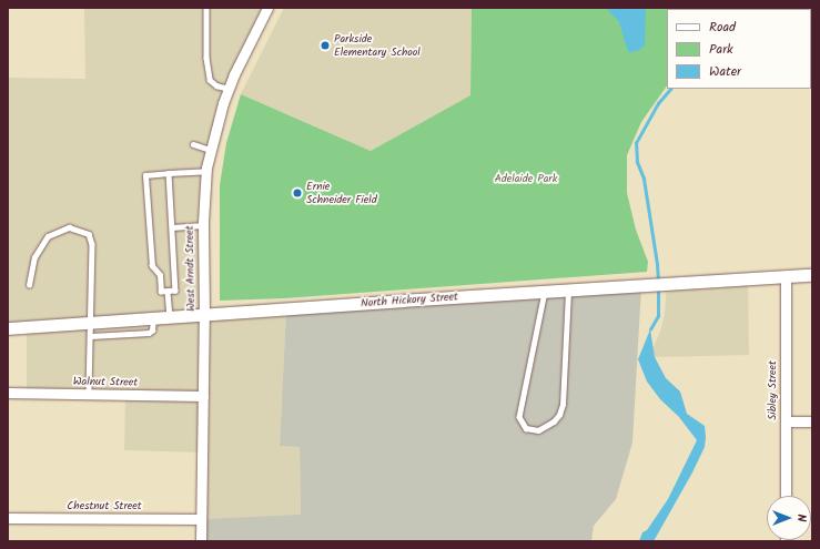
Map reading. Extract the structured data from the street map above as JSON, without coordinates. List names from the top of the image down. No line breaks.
{"streets":{"street":["West Arndt Street","North Hickory Street","Walnut Street","Sibley Street","Chestnut Street"]},"crossings":[["West Arndt Street","North Hickory Street"],["West Arndt Street","Walnut Street"],["West Arndt Street","Chestnut Street"],["North Hickory Street","Sibley Street"]],"parks":["Adelaide Park"],"places":["Parkside Elementary School","Ernie Schneider Field"],"legend":["Road","Park","Water"],"north":"right"}
